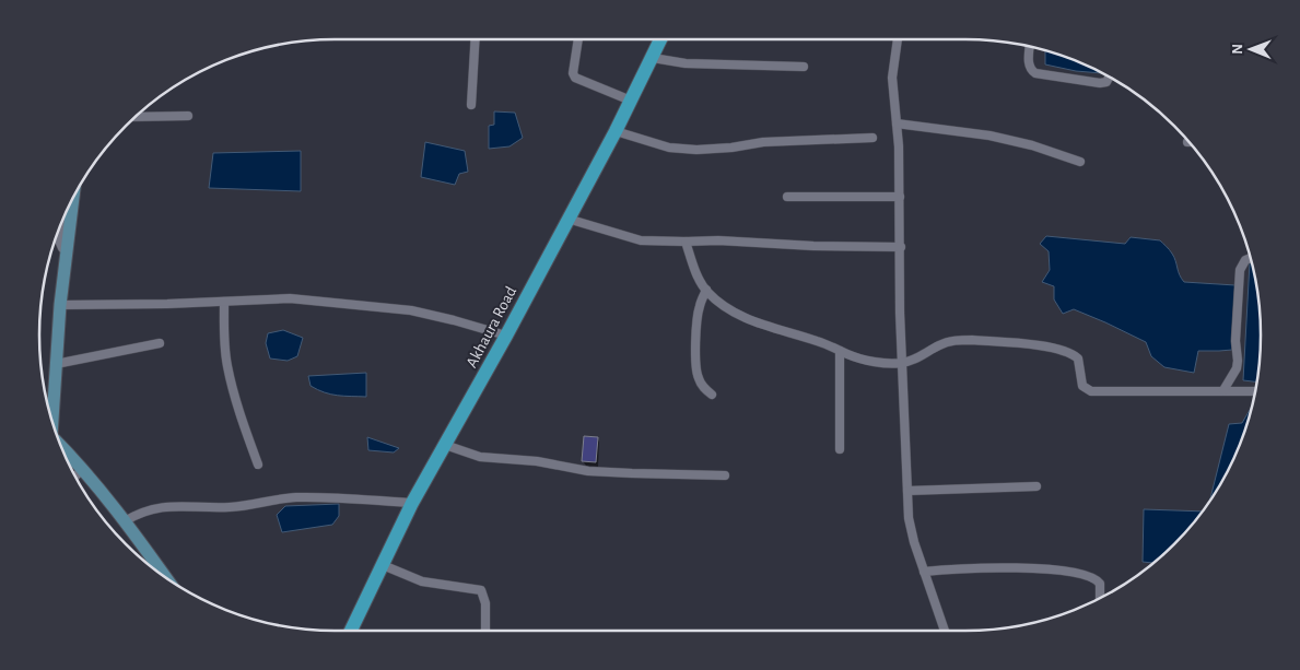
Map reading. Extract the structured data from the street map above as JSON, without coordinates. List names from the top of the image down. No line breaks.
{"streets":{"main road":["Akhaura Road"]},"north":"left"}
